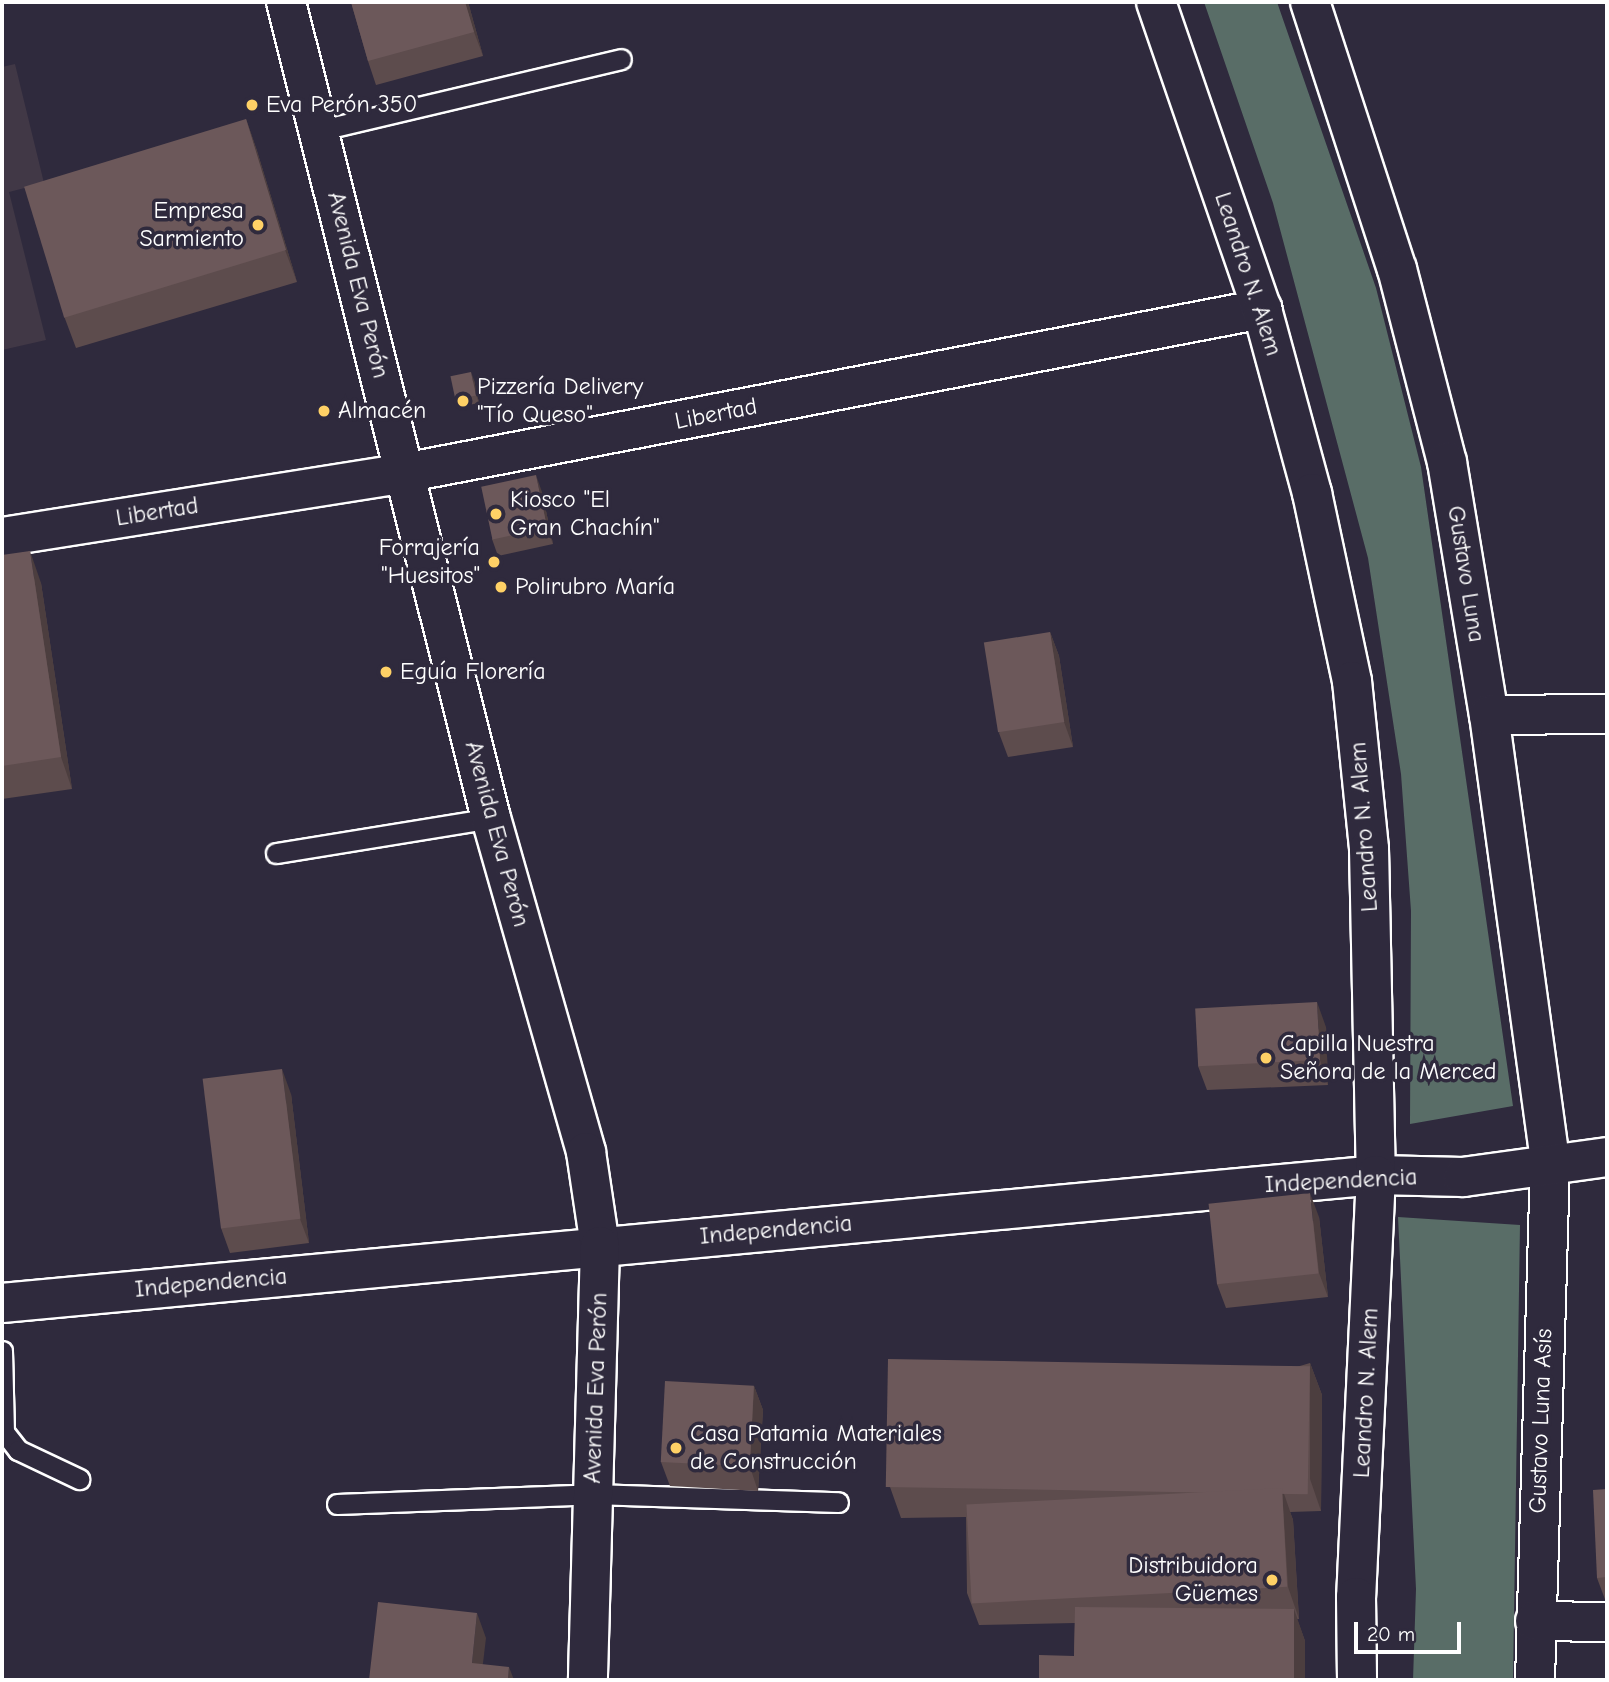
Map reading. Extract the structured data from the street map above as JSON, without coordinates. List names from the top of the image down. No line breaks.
{"streets":{"street":["Leandro N. Alem","Avenida Eva Perón","Libertad","Gustavo Luna","Independencia","Gustavo Luna Asís"]},"crossings":[["Leandro N. Alem","Libertad"],["Leandro N. Alem","Independencia"],["Avenida Eva Perón","Libertad"],["Avenida Eva Perón","Independencia"],["Gustavo Luna","Independencia"],["Gustavo Luna","Gustavo Luna Asís"],["Independencia","Gustavo Luna Asís"]],"places":["Eva Perón 350","Empresa Sarmiento","Pizzería Delivery \"Tío Queso\"","Almacén","Kiosco \"El Gran Chachín\"","Forrajería \"Huesitos\"","Polirubro María","Eguía Florería","Capilla Nuestra Señora de la Merced","Casa Patamia Materiales de Construcción","Distribuidora Güemes"],"scale_bar":"20 m"}
